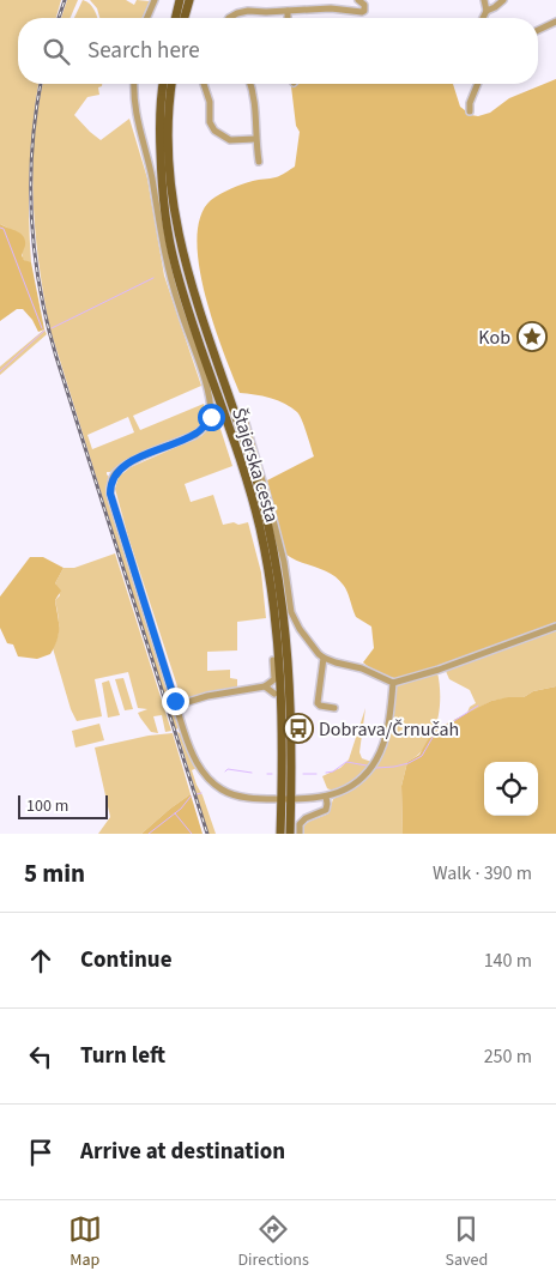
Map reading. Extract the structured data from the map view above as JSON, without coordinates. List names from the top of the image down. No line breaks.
{"streets":{"main road":["Štajerska cesta"]},"places":{"place":["Kob"],"bus stop":["Dobrava/Črnučah"]},"scale_bar":"100 m","page":{"search":"Search here","scale":"100 m","heading":["5 min","Walk · 390 m"],"list":[["Continue","140 m"],["Turn left","250 m"],"Arrive at destination"],"nav":["Map","Directions","Saved"]}}
